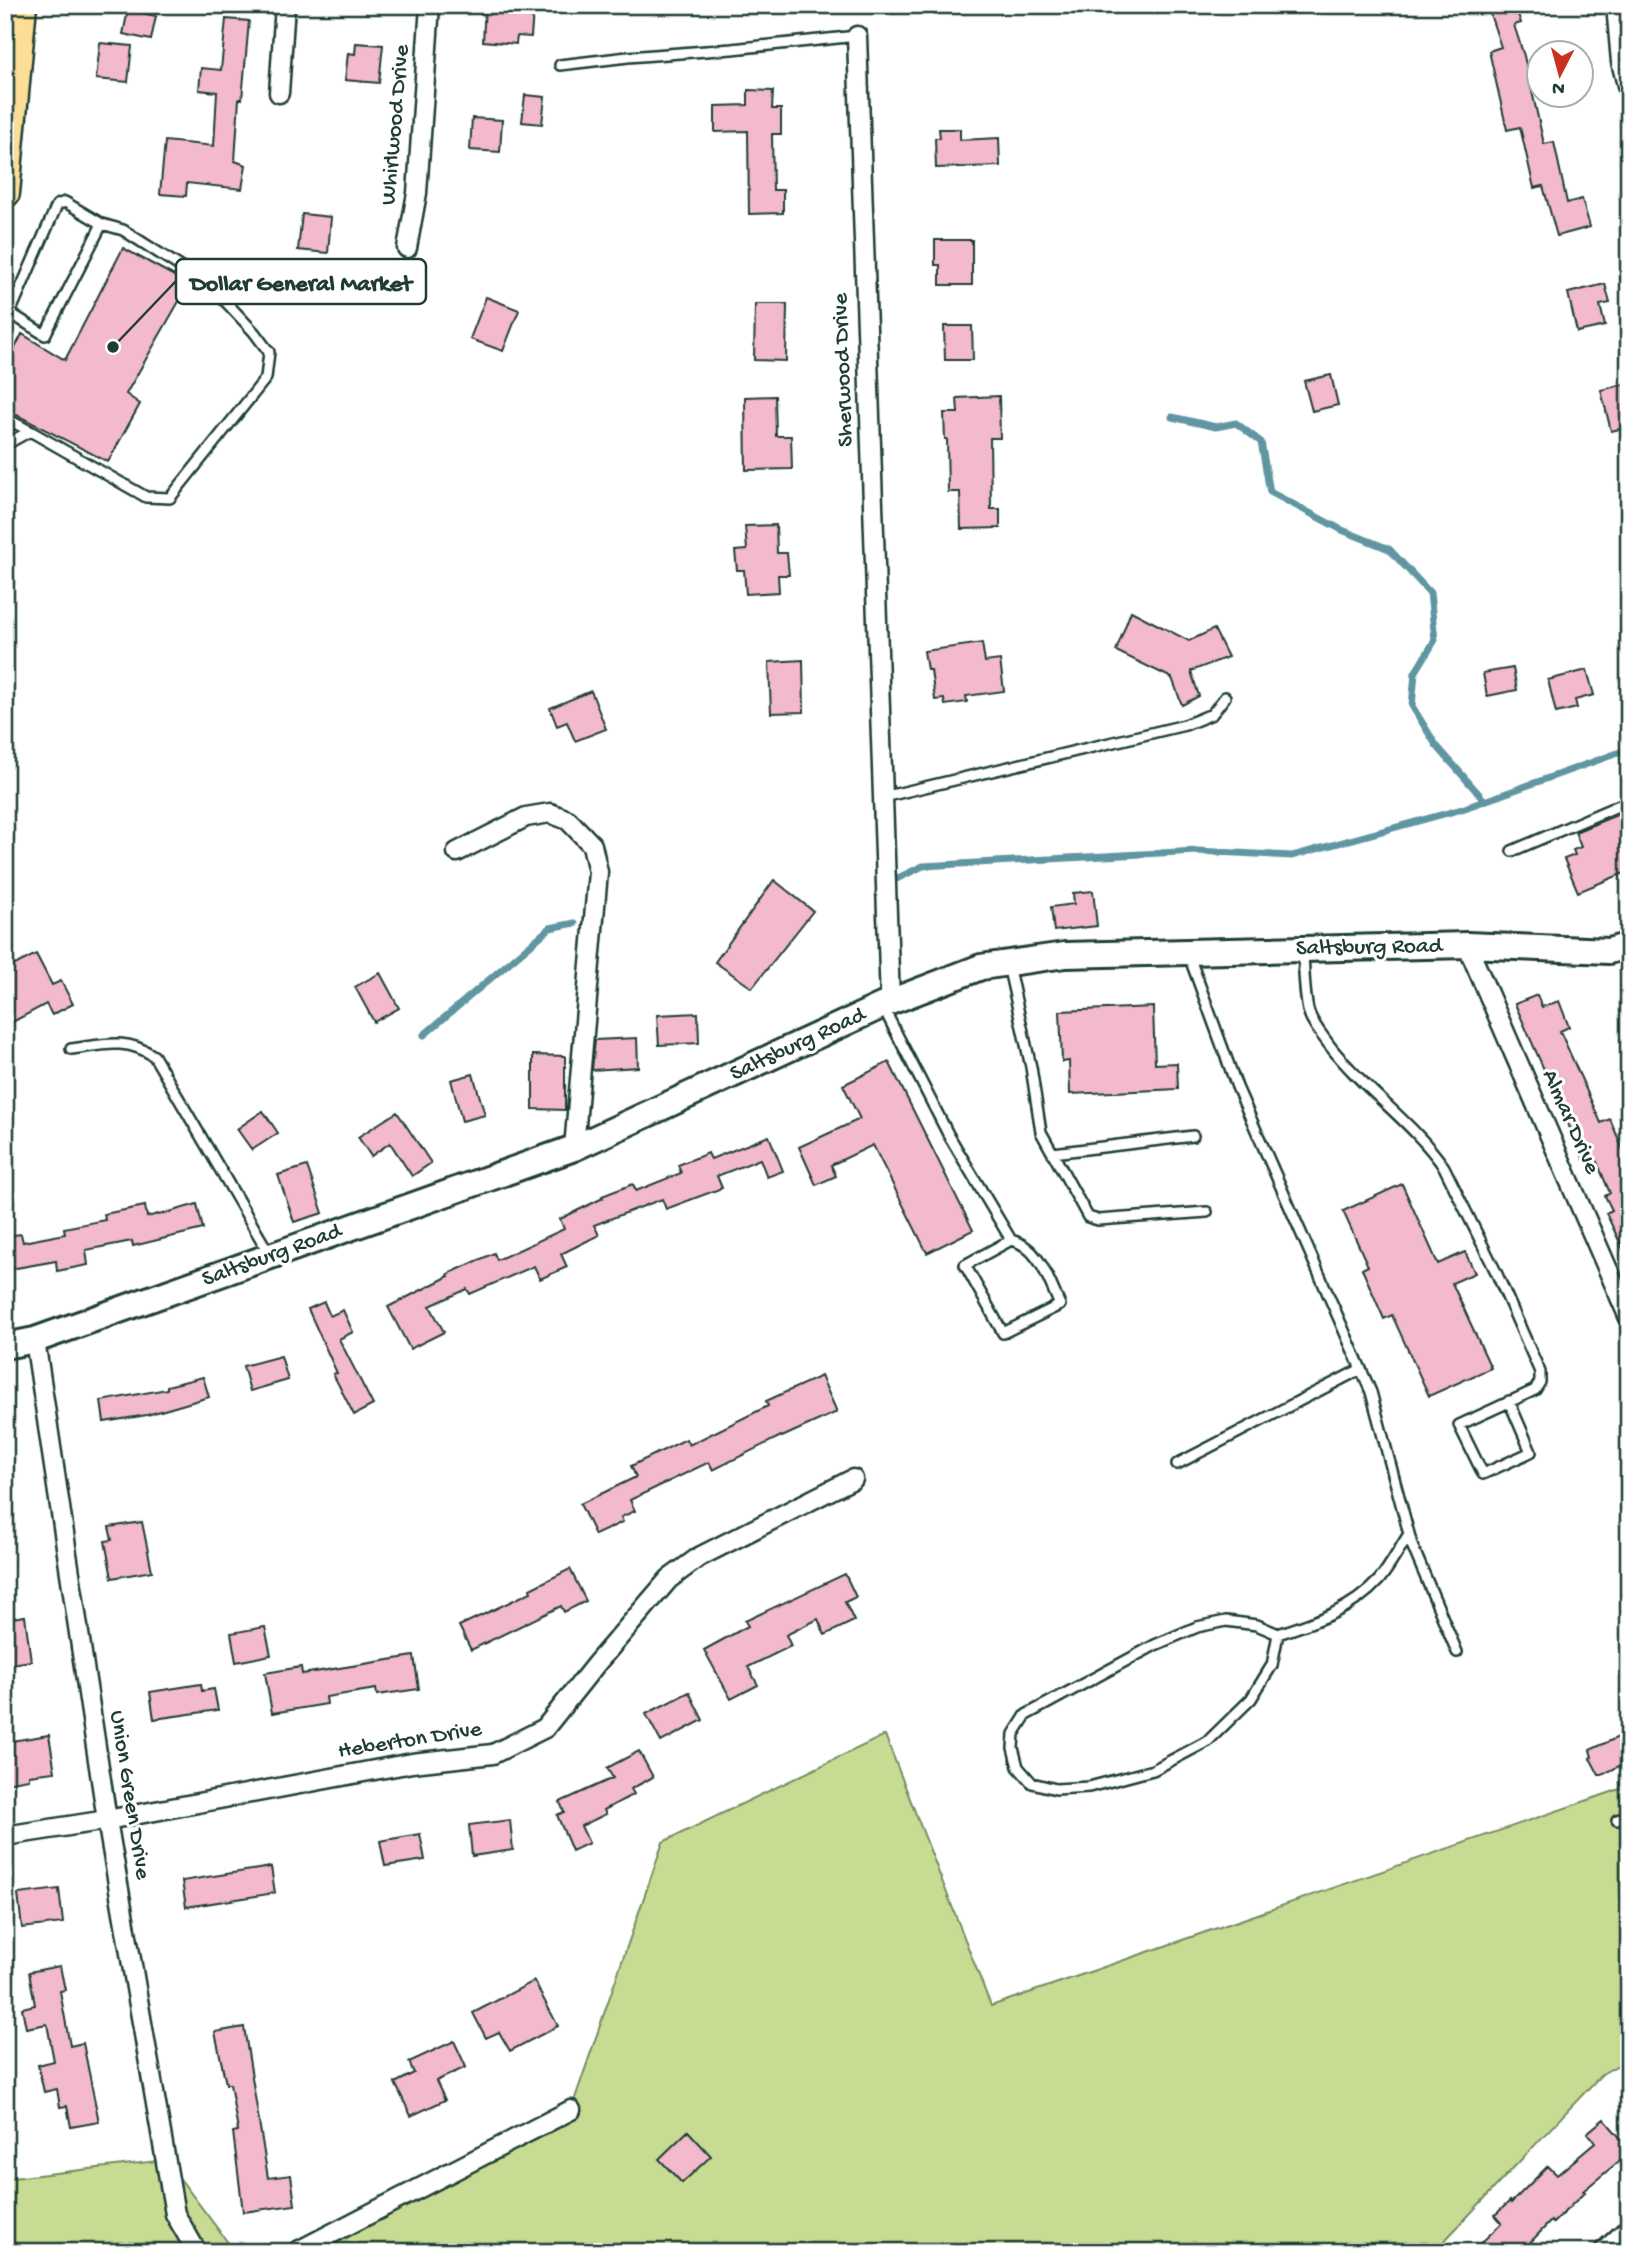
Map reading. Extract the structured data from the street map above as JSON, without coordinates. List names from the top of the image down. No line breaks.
{"streets":{"main road":["Saltsburg Road"],"street":["Whirlwood Drive","Sherwood Drive","Almar Drive","Heberton Drive","Union Green Drive"]},"crossings":[["Sherwood Drive","Saltsburg Road"],["Saltsburg Road","Almar Drive"],["Saltsburg Road","Union Green Drive"],["Heberton Drive","Union Green Drive"]],"places":["Dollar General Market"],"north":"bottom"}
